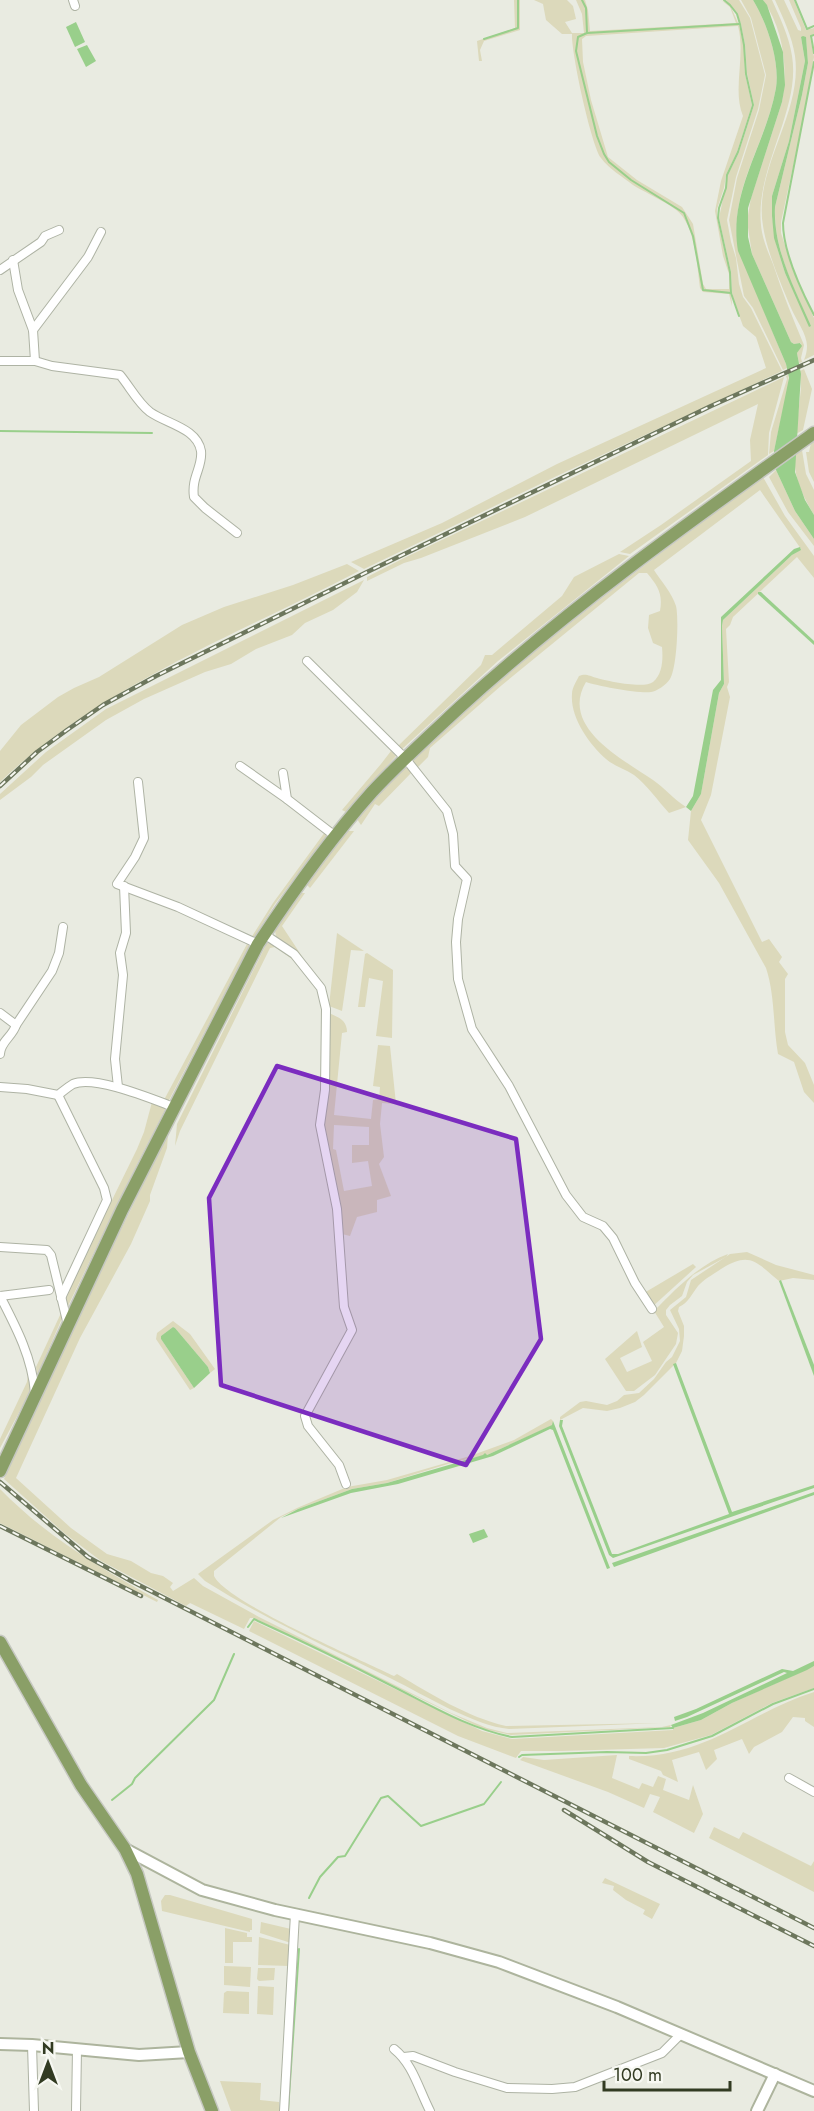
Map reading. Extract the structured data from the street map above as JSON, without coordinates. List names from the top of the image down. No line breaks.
{"scale_bar":"100 m","north":"top"}
